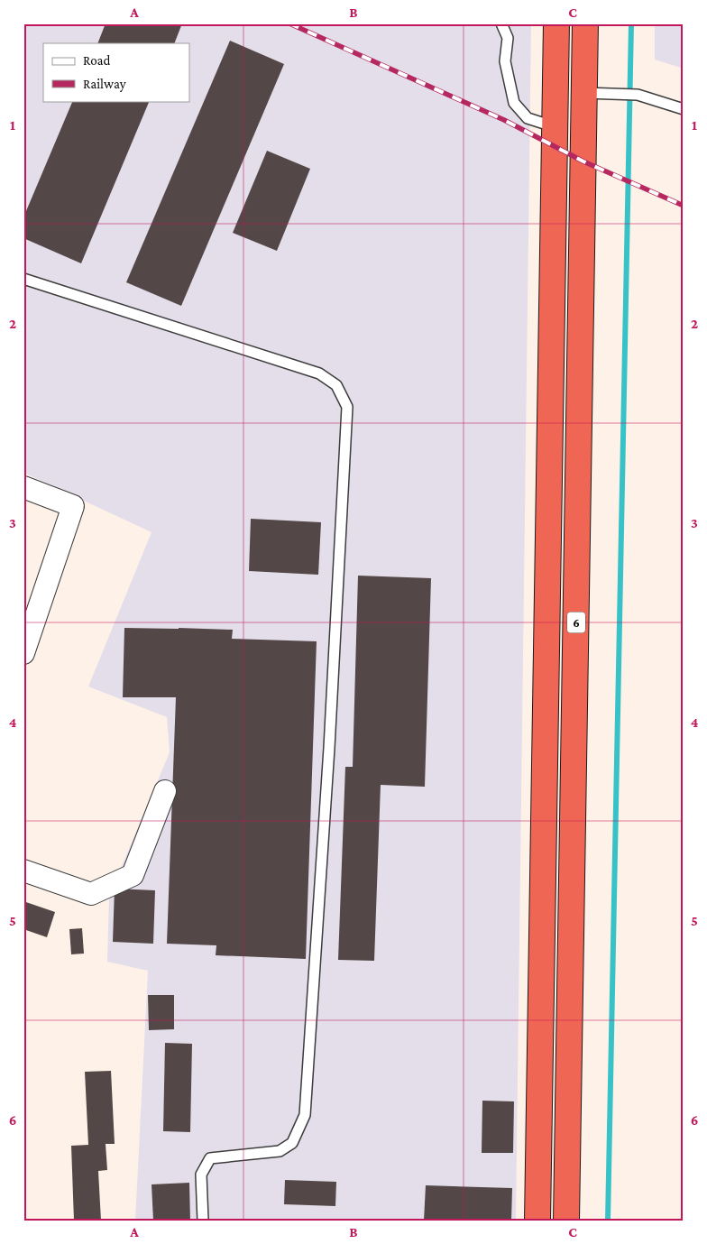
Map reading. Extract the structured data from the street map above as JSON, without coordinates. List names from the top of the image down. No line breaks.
{"streets":{"highway":["6"]},"legend":["Road","Railway"],"grid":{"columns":["A","B","C"],"rows":["1","2","3","4","5","6"]}}
